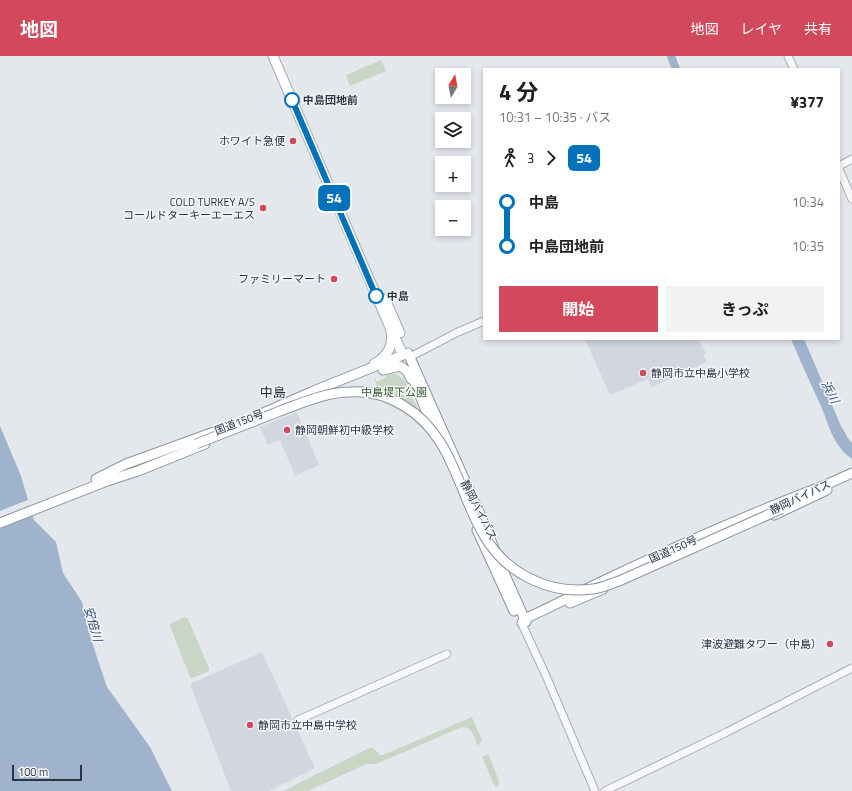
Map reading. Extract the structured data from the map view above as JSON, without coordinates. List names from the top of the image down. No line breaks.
{"streets":{"main road":["国道150号","静岡バイパス"]},"crossings":[["国道150号","静岡バイパス"]],"districts":["中島"],"water":["浜川","安倍川"],"parks":["中島堤下公園"],"places":["中島団地前","ホワイト急便","COLD TURKEY A/S コールドターキーエーエス","ファミリーマート","中島","静岡市立中島小学校","静岡朝鮮初中級学校","津波避難タワー（中島）","静岡市立中島中学校"],"lines":["bus line 54"],"scale_bar":"100 m","north":"top","page":{"header":"地図","nav":["地図","レイヤ","共有"],"on_map":"54","map_buttons":["+","−"],"heading":["4 分","10:31 – 10:35 · バス","¥377"],"legs":["3","54"],"list":[{"name":"中島","value":"10:34"},{"name":"中島団地前","value":"10:35"}],"buttons":["開始","きっぷ"],"scale":"100 m"}}
